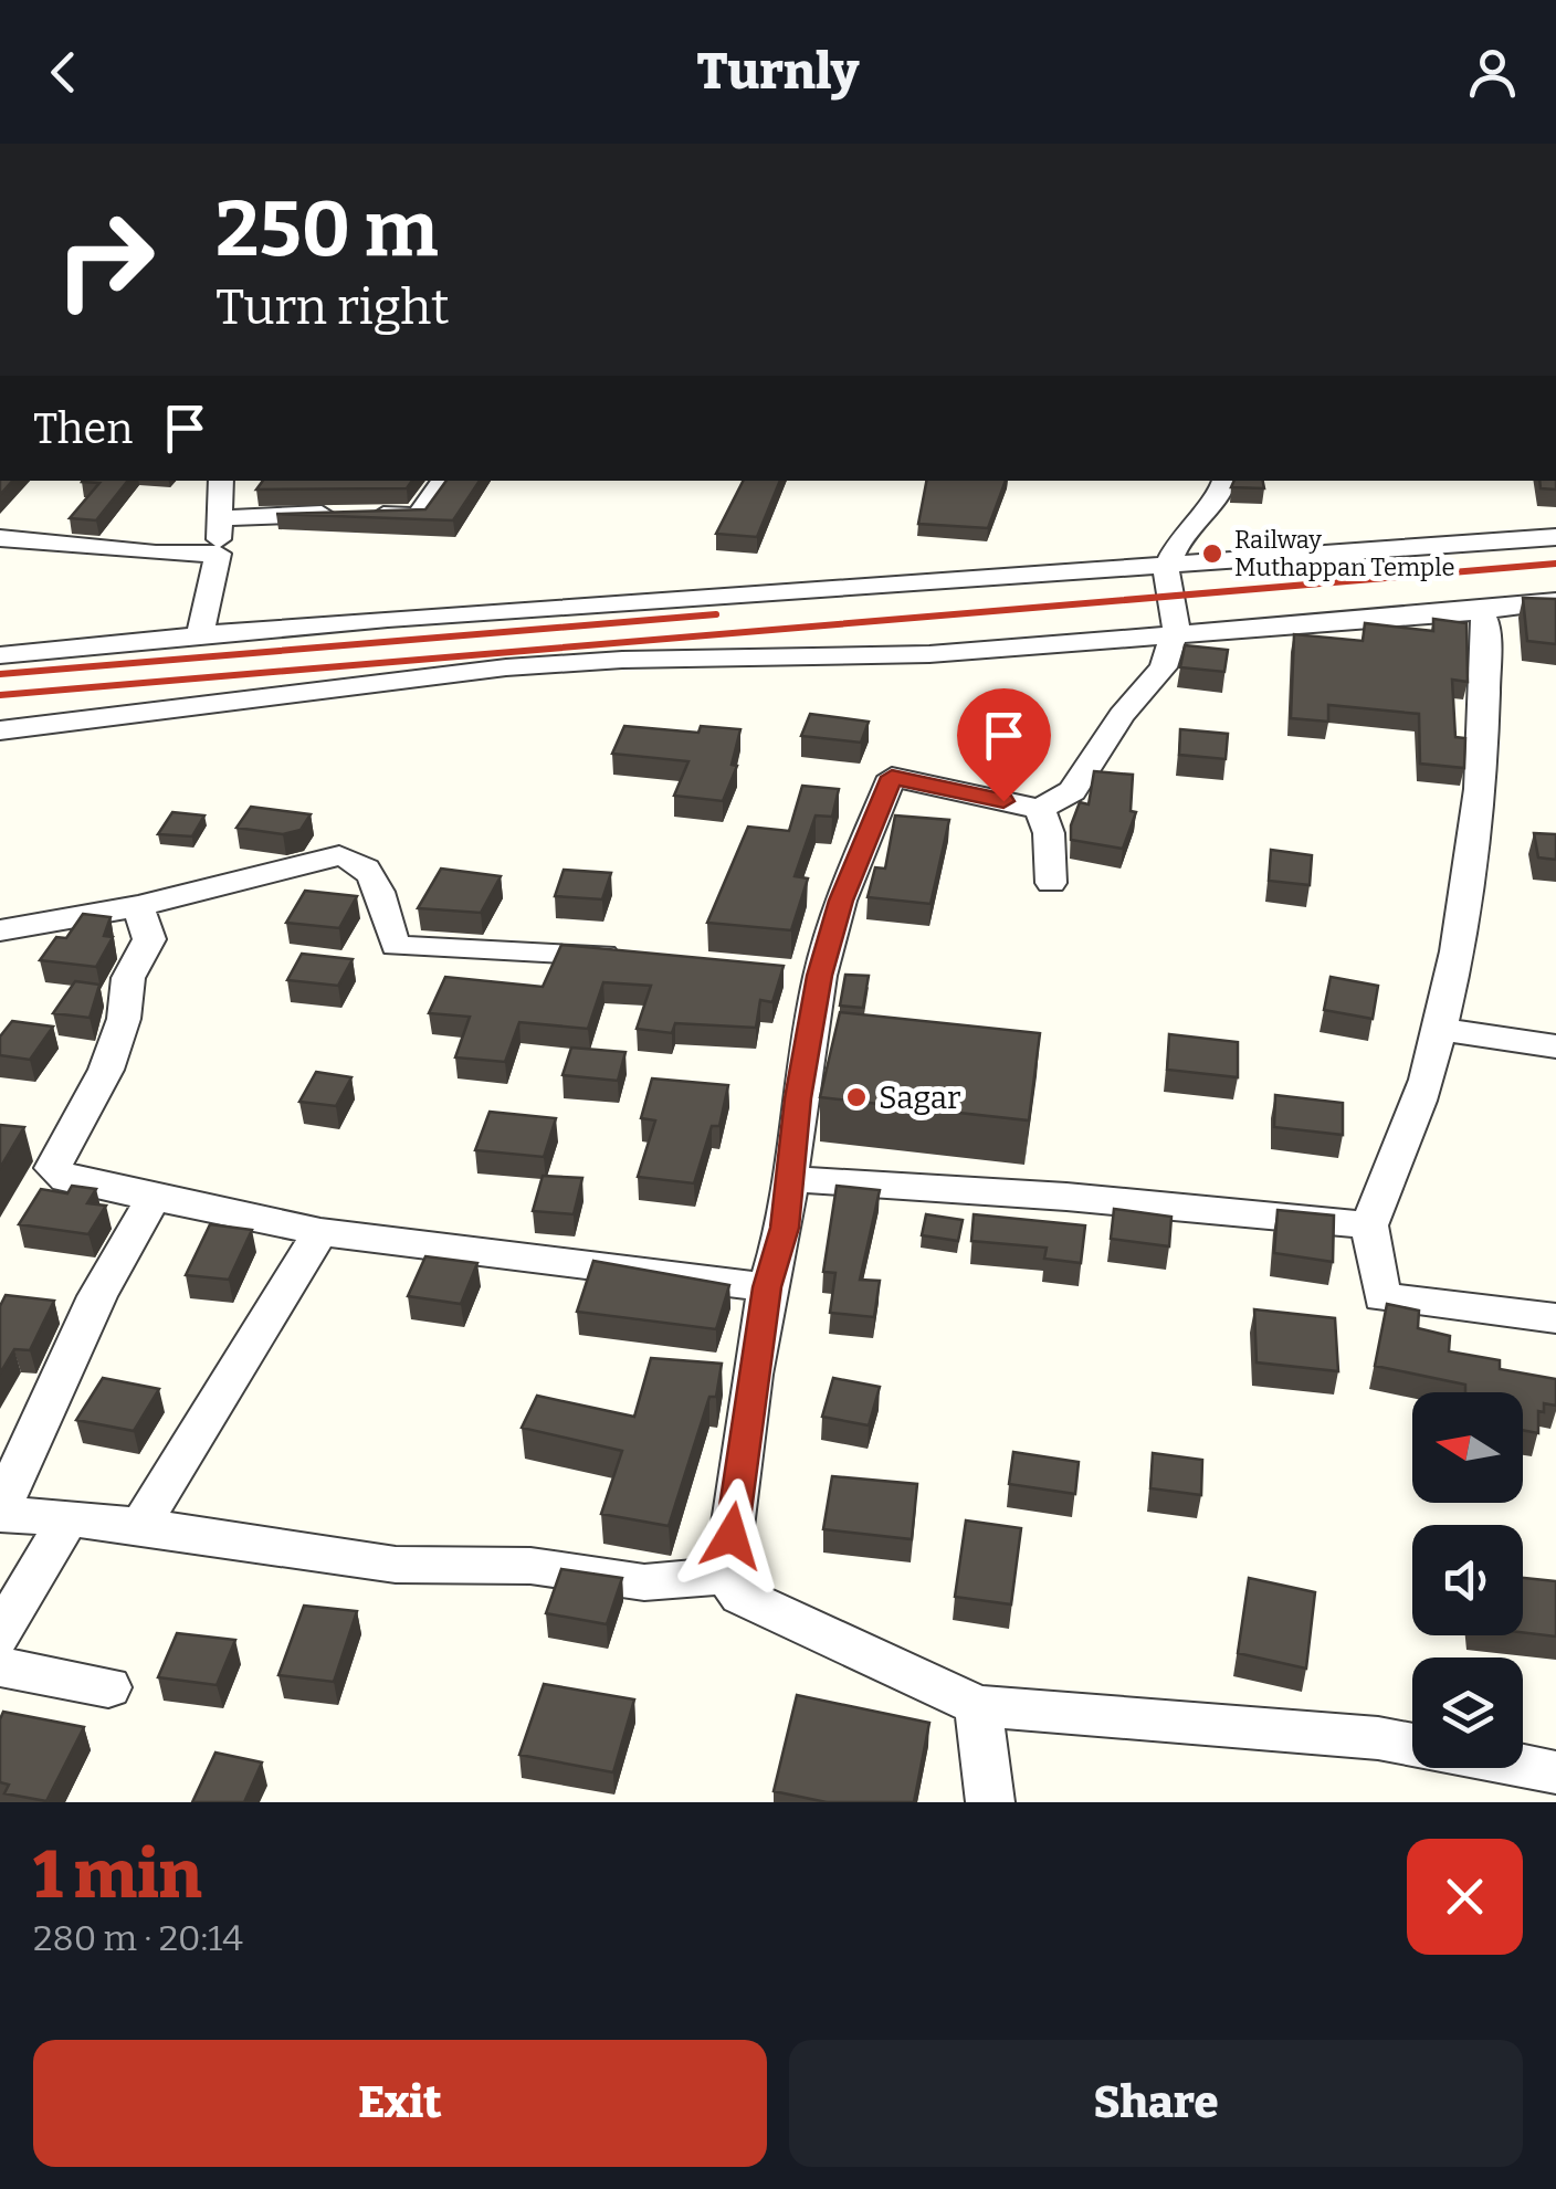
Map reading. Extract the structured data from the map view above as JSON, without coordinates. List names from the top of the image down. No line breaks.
{"places":["Railway Muthappan Temple","Sagar"],"north":"left","page":{"header":"Turnly","turn":["250 m","Turn right"],"then":"Then","heading":["1 min","280 m · 20:14"],"buttons":["Exit","Share"]}}
